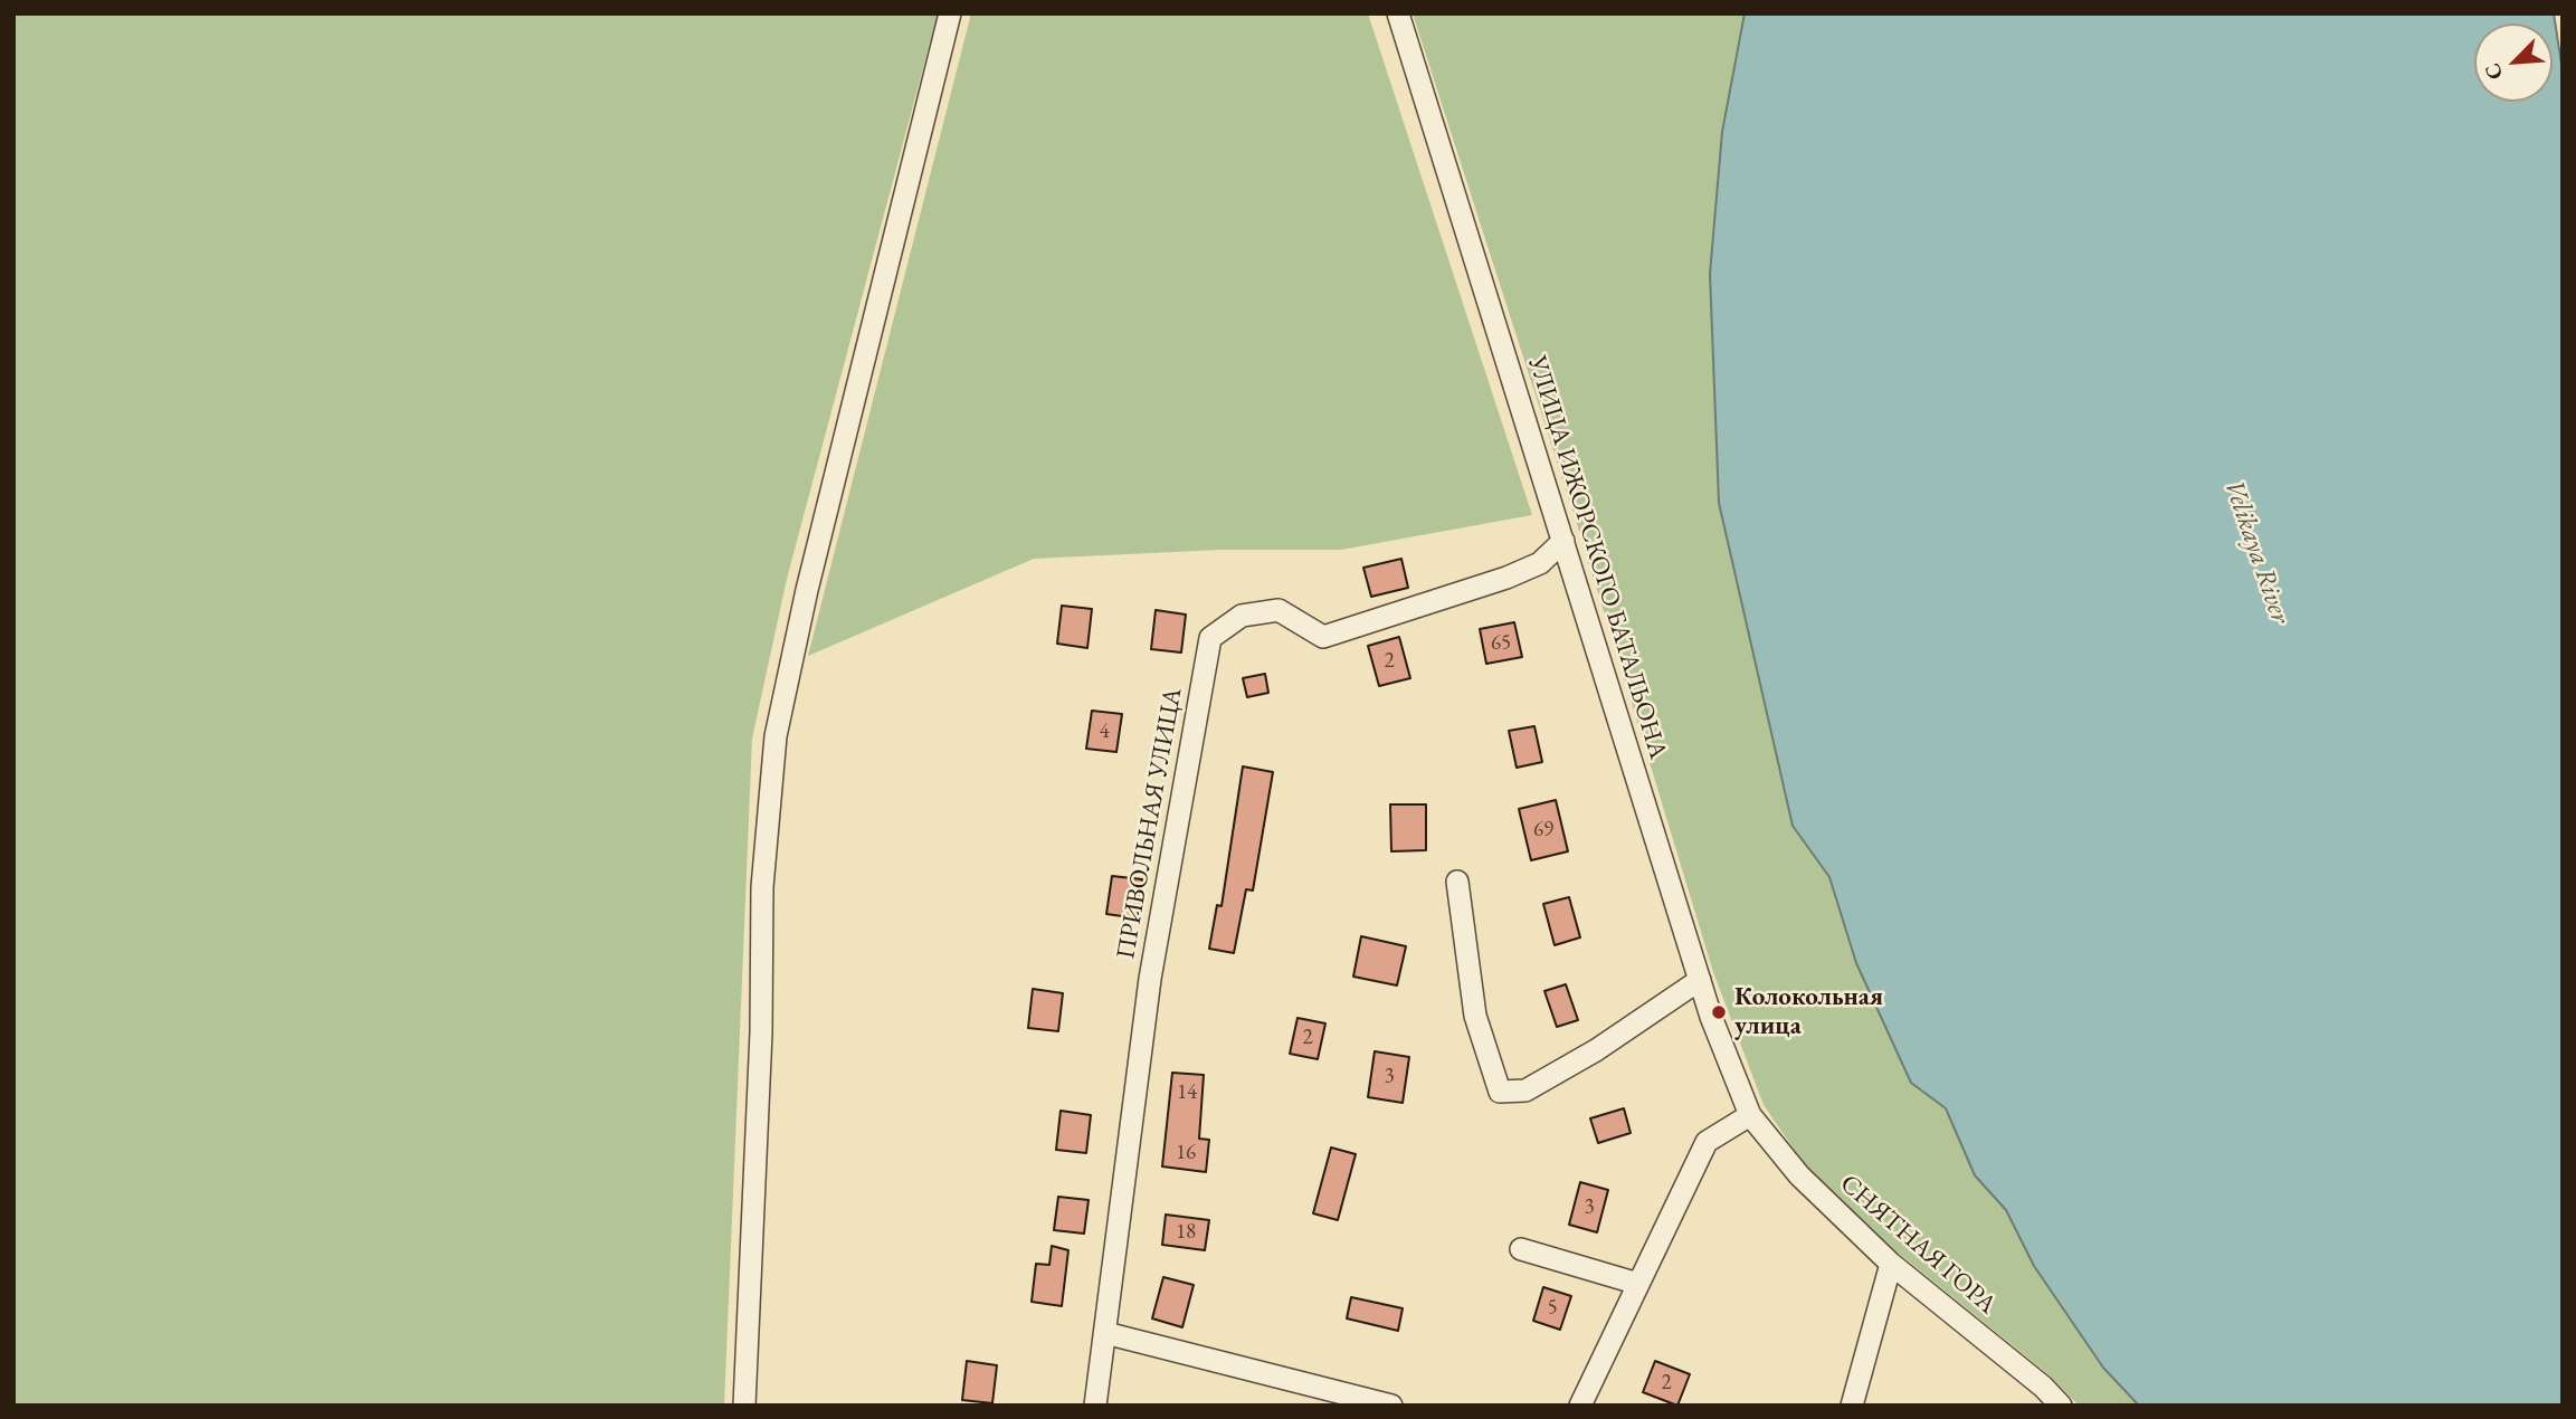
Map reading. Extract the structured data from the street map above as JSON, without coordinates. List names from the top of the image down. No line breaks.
{"streets":{"street":["УЛИЦА ИЖОРСКОГО БАТАЛЬОНА","ПРИВОЛЬНАЯ УЛИЦА","СНЯТНАЯ ГОРА"]},"crossings":[["УЛИЦА ИЖОРСКОГО БАТАЛЬОНА","ПРИВОЛЬНАЯ УЛИЦА"],["УЛИЦА ИЖОРСКОГО БАТАЛЬОНА","СНЯТНАЯ ГОРА"]],"water":["Velikaya River"],"places":["Колокольная улица"],"house_numbers":["65","2","4","69","2","3","14","16","3","18","5","2"],"north":"bottom left"}
